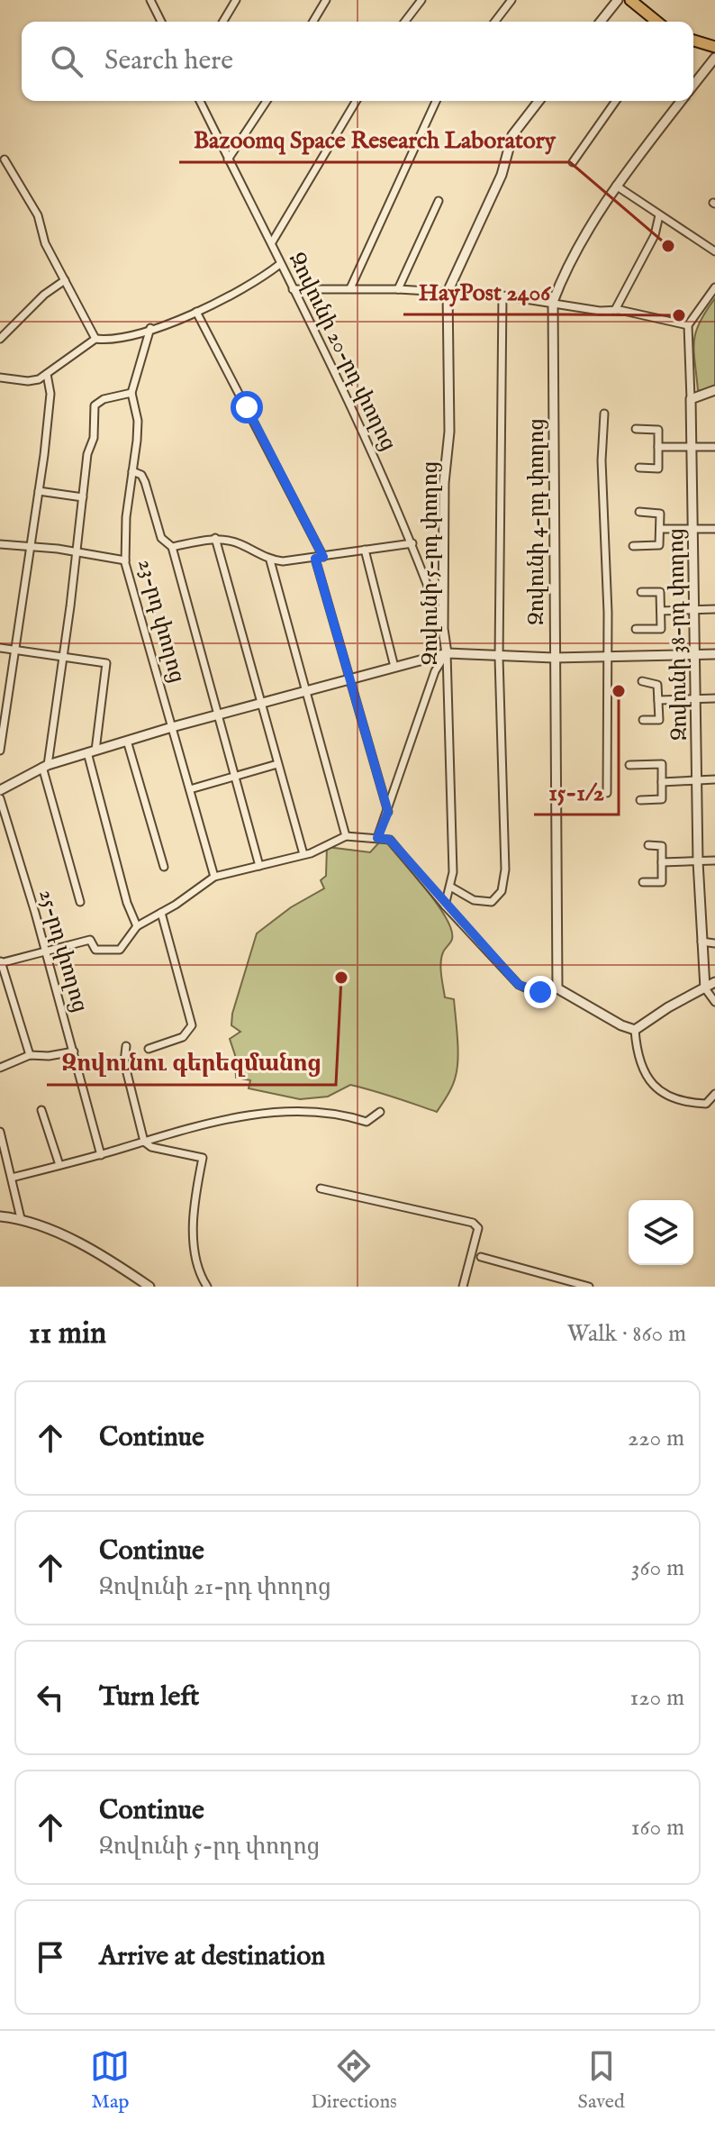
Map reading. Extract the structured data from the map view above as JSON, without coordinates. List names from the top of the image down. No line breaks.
{"streets":{"street":["Զովունի 20-րդ փողոց","Զովունի 4-րդ փողոց","Զովունի 5-րդ փողոց","23-րդ փողոց","Զովունի 38-րդ փողոց","25-րդ փողոց"]},"crossings":[["Զովունի 20-րդ փողոց","Զովունի 5-րդ փողոց"]],"places":["Bazoomq Space Research Laboratory","HayPost 2406","15-1/2","Զովունու գերեզմանոց"],"page":{"search":"Search here","heading":["11 min","Walk · 860 m"],"list":[["Continue","220 m"],["Continue","Զովունի 21-րդ փողոց","360 m"],["Turn left","120 m"],["Continue","Զովունի 5-րդ փողոց","160 m"],"Arrive at destination"],"nav":["Map","Directions","Saved"]}}
